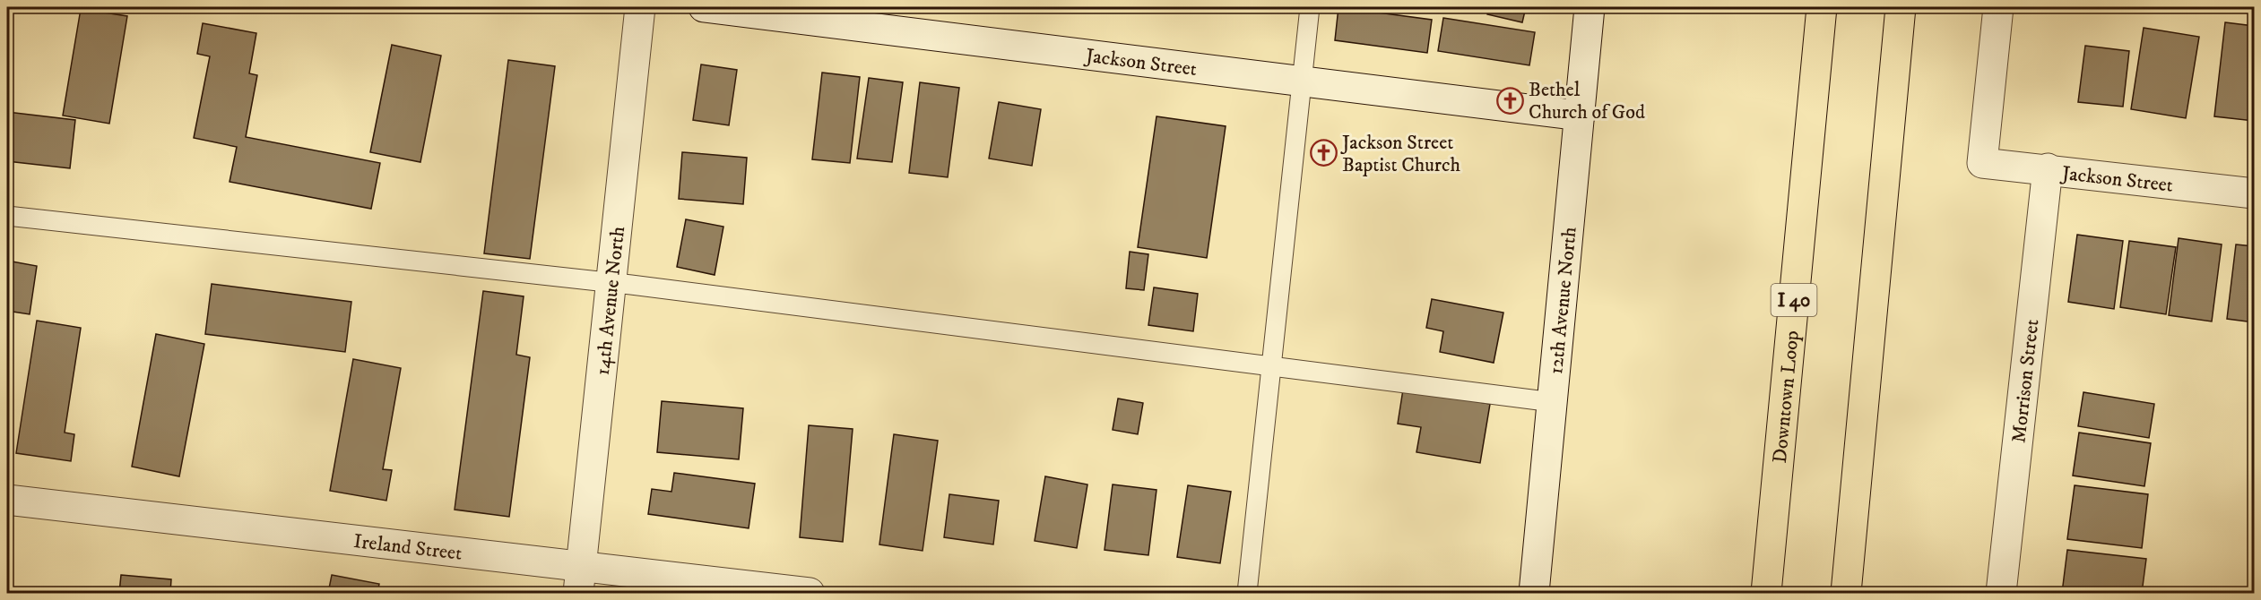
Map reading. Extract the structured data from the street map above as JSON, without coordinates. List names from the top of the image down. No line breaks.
{"streets":{"highway":["I 40","Downtown Loop"],"street":["Jackson Street","14th Avenue North","12th Avenue North","Morrison Street","Ireland Street"]},"crossings":[["Jackson Street","12th Avenue North"],["Jackson Street","Morrison Street"],["14th Avenue North","Ireland Street"]],"places":{"church":["Bethel Church of God","Jackson Street Baptist Church"]}}
